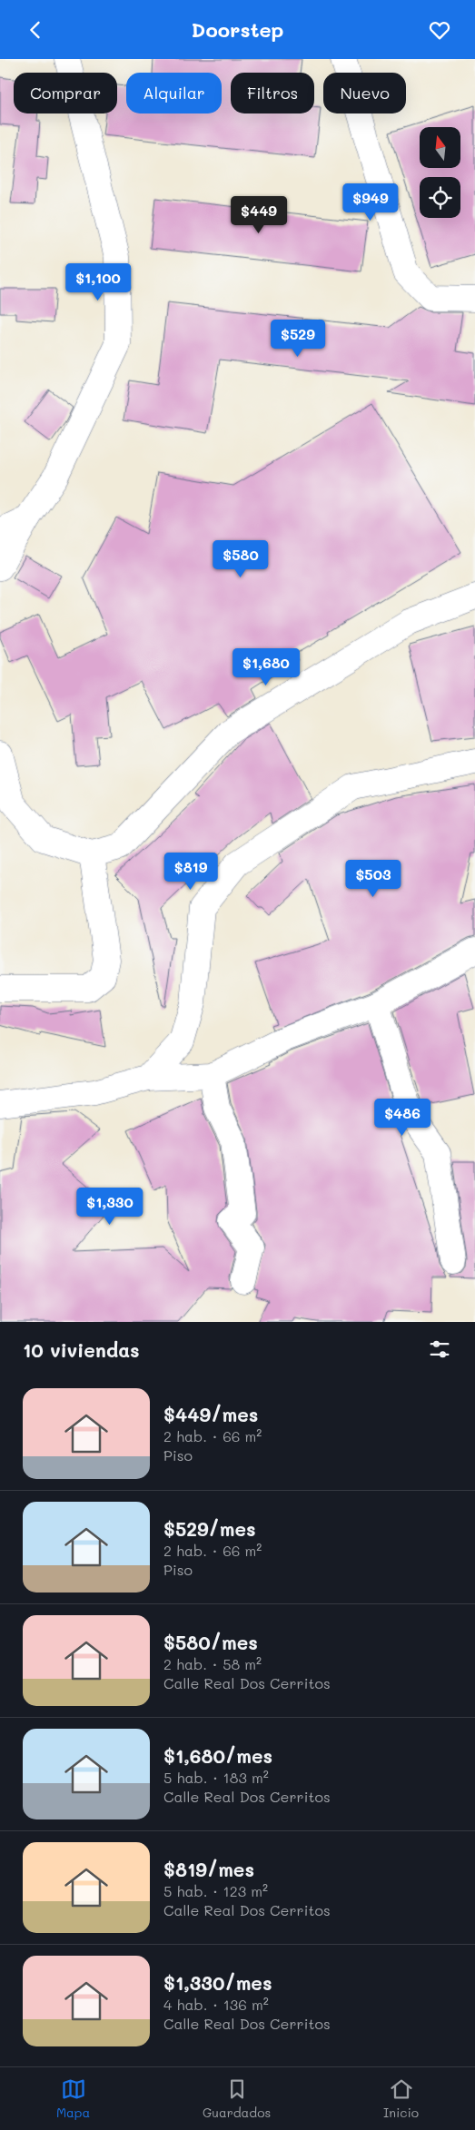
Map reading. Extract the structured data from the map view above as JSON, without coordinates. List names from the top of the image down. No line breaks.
{"north":"top","page":{"header":"Doorstep","chip":["Comprar","Alquilar","Filtros","Nuevo"],"price":["$949","$449","$1,100","$529","$580","$1,680","$819","$503","$486","$1,330"],"heading":"10 viviendas","list":[{"name":"$449/mes","note":"2 hab. · 66 m² · Piso"},{"name":"$529/mes","note":"2 hab. · 66 m² · Piso"},{"name":"$580/mes","note":"2 hab. · 58 m² · Calle Real Dos Cerritos"},{"name":"$1,680/mes","note":"5 hab. · 183 m² · Calle Real Dos Cerritos"},{"name":"$819/mes","note":"5 hab. · 123 m² · Calle Real Dos Cerritos"},{"name":"$1,330/mes","note":"4 hab. · 136 m² · Calle Real Dos Cerritos"}],"tabs":["Mapa","Guardados","Inicio"]}}
